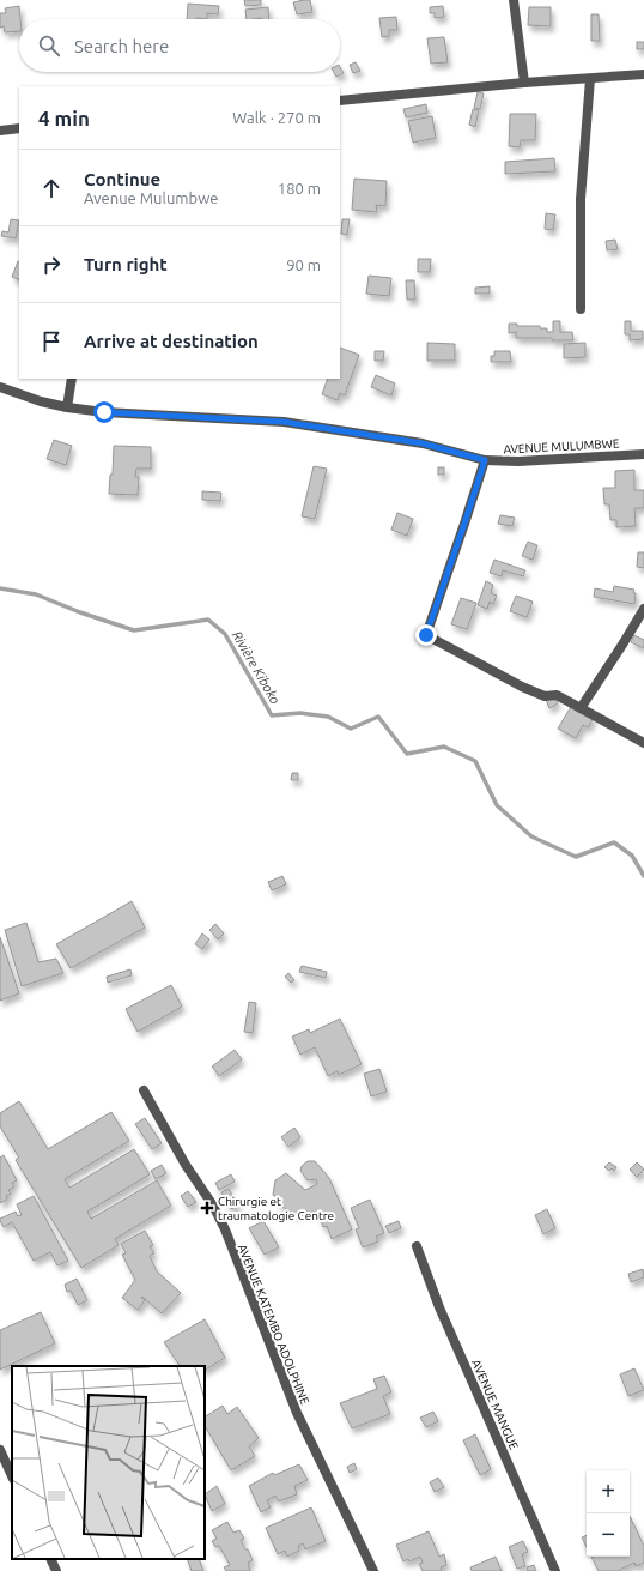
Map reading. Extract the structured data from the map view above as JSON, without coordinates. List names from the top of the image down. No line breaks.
{"streets":{"street":["AVENUE MULUMBWE","AVENUE KATEMBO ADOLPHINE","AVENUE MANGUE"]},"water":["Rivière Kiboko"],"places":{"health":["Chirurgie et traumatologie Centre"]},"page":{"search":"Search here","heading":["4 min","Walk · 270 m"],"list":[["Continue","Avenue Mulumbwe","180 m"],["Turn right","90 m"],"Arrive at destination"],"map_buttons":["+","−"]}}
